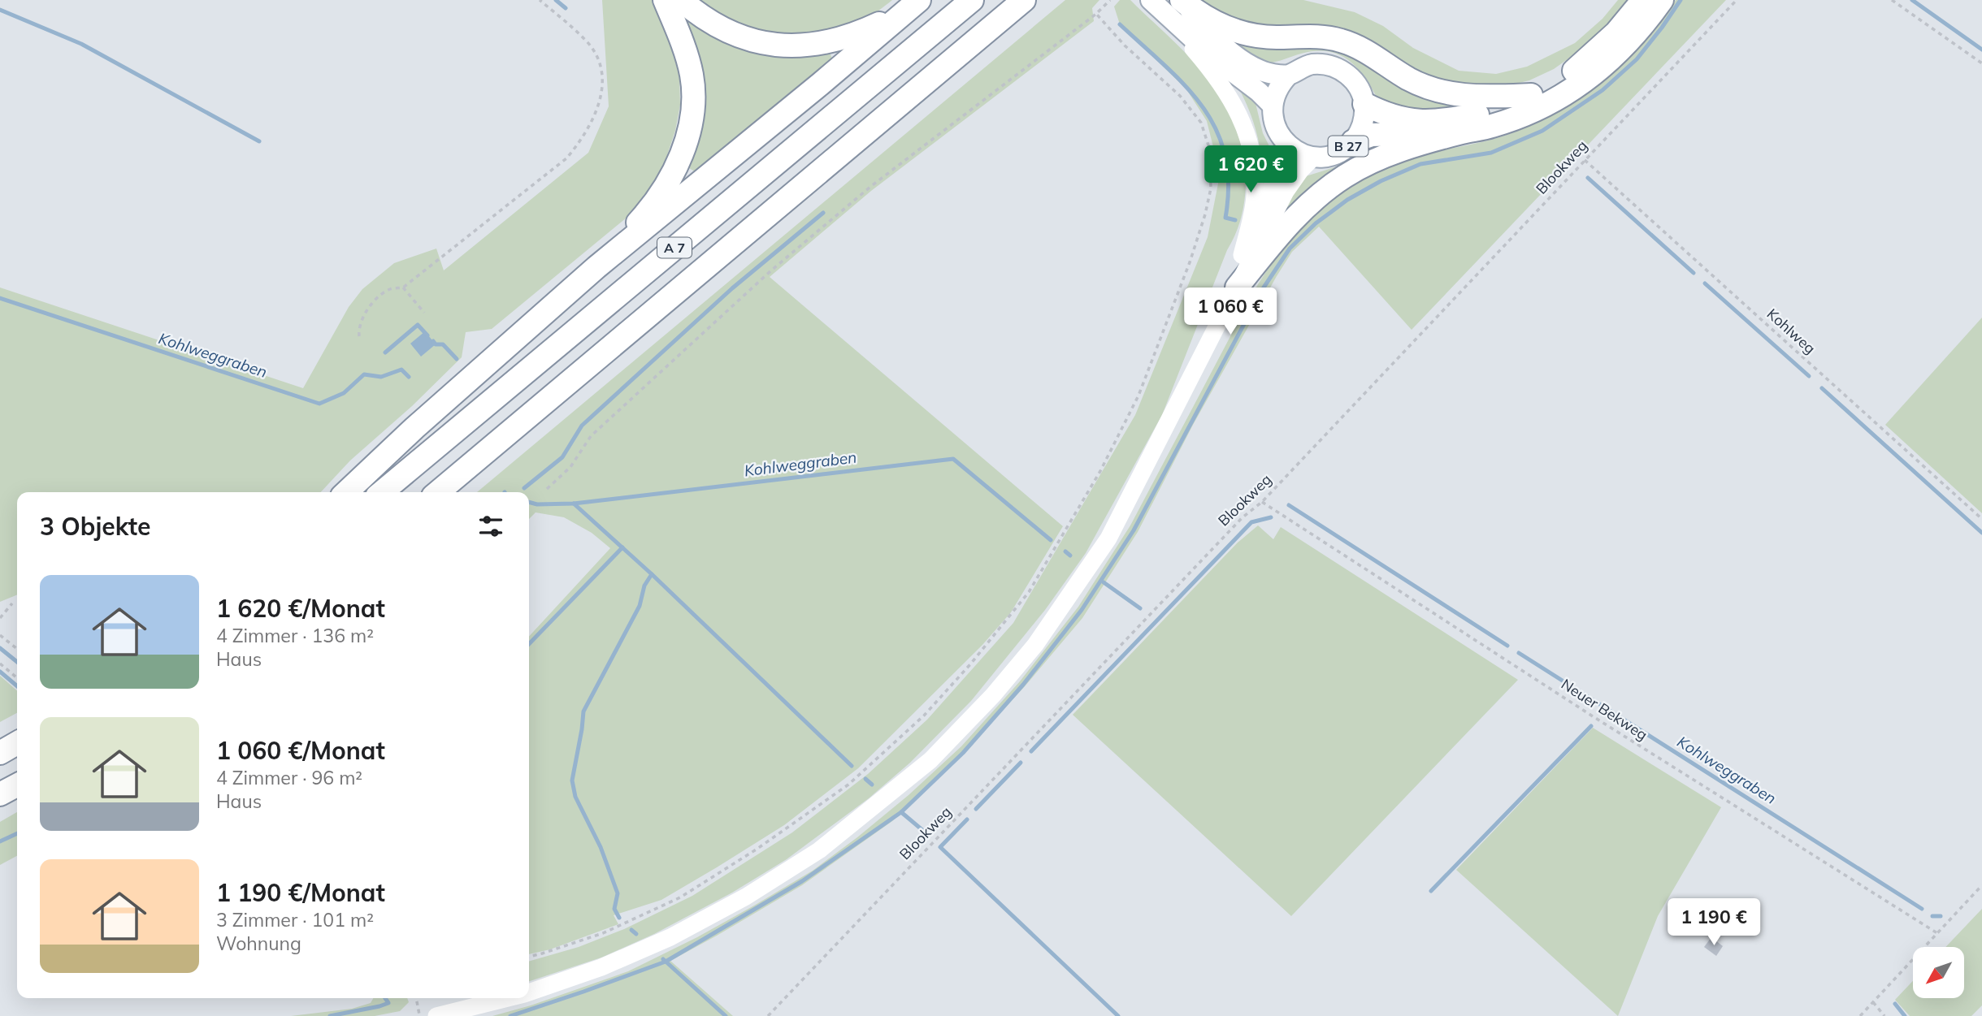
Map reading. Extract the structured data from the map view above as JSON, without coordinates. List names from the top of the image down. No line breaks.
{"streets":{"highway":["A 7"],"main road":["B 27"],"path":["Blookweg","Kohlweg","Neuer Bekweg"]},"crossings":[["Blookweg","Kohlweg"],["Blookweg","Neuer Bekweg"]],"water":["Kohlweggraben"],"north":"bottom left","page":{"price":["1 620 €","1 060 €","1 190 €"],"heading":"3 Objekte","list":[{"name":"1 620 €/Monat","note":"4 Zimmer · 136 m² · Haus"},{"name":"1 060 €/Monat","note":"4 Zimmer · 96 m² · Haus"},{"name":"1 190 €/Monat","note":"3 Zimmer · 101 m² · Wohnung"}]}}
